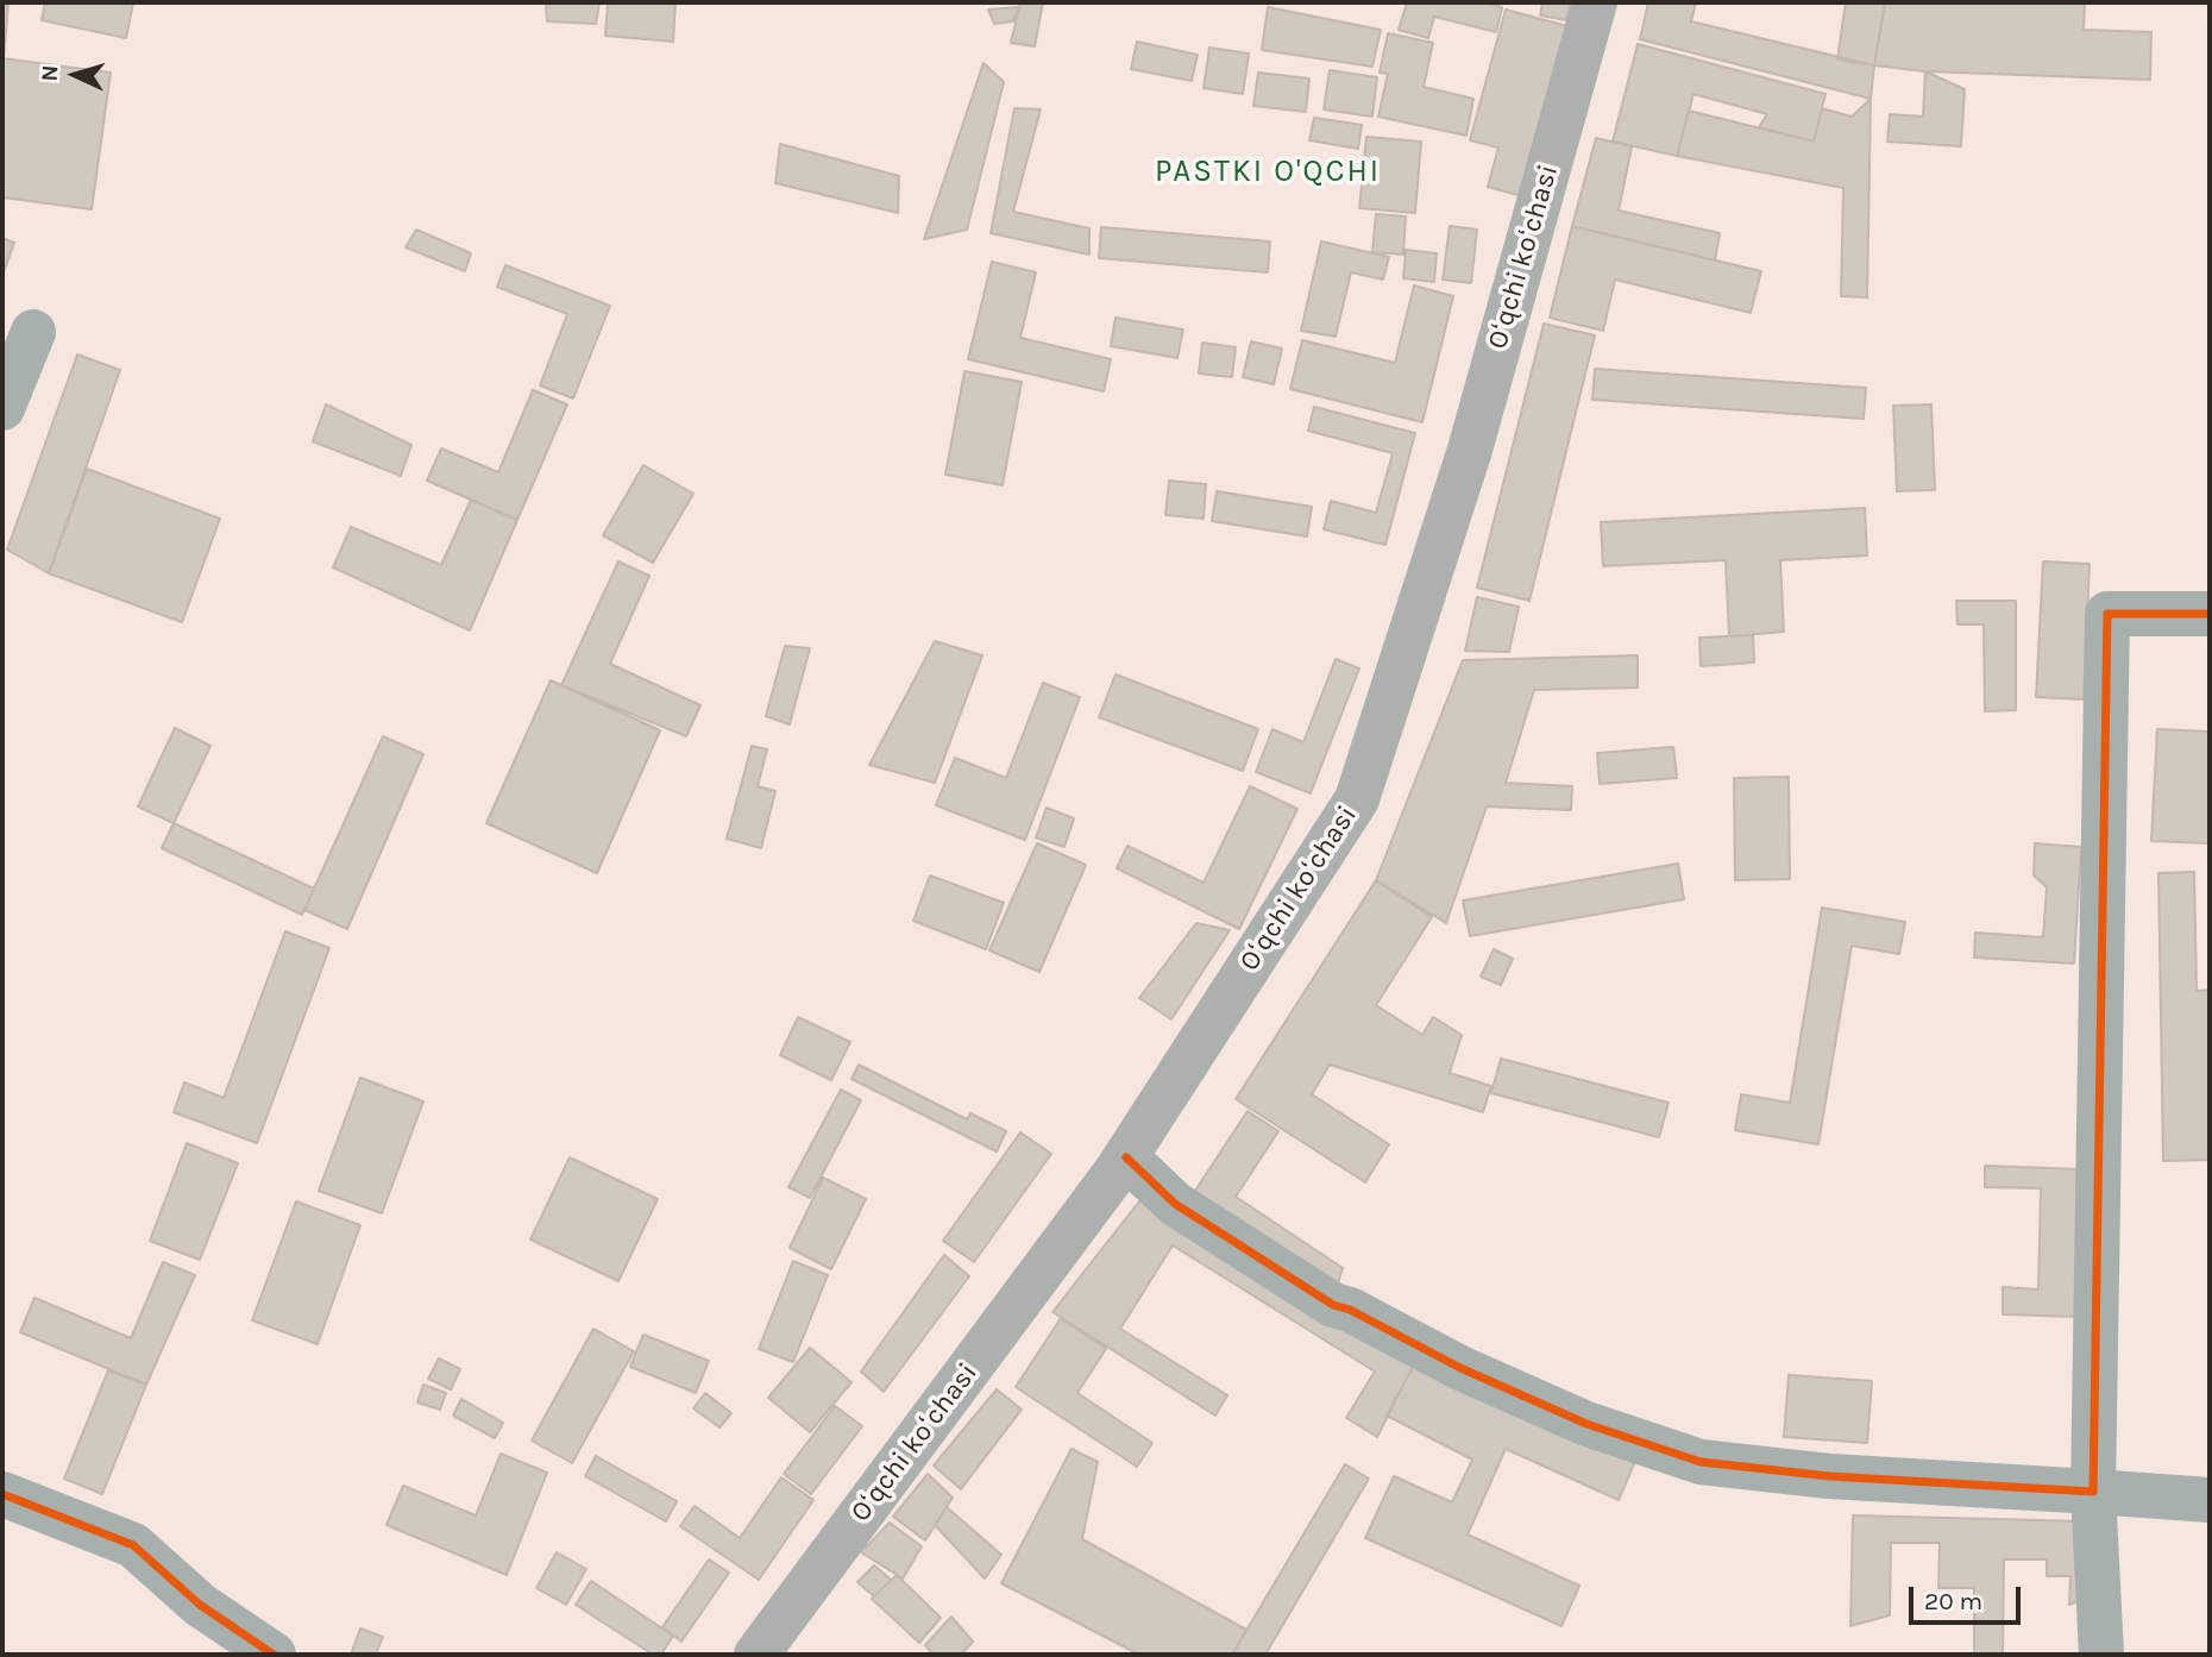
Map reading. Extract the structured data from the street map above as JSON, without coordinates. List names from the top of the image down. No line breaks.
{"streets":{"main road":["Oʻqchi koʻchasi"]},"districts":["PASTKI O'QCHI"],"scale_bar":"20 m","north":"left"}
